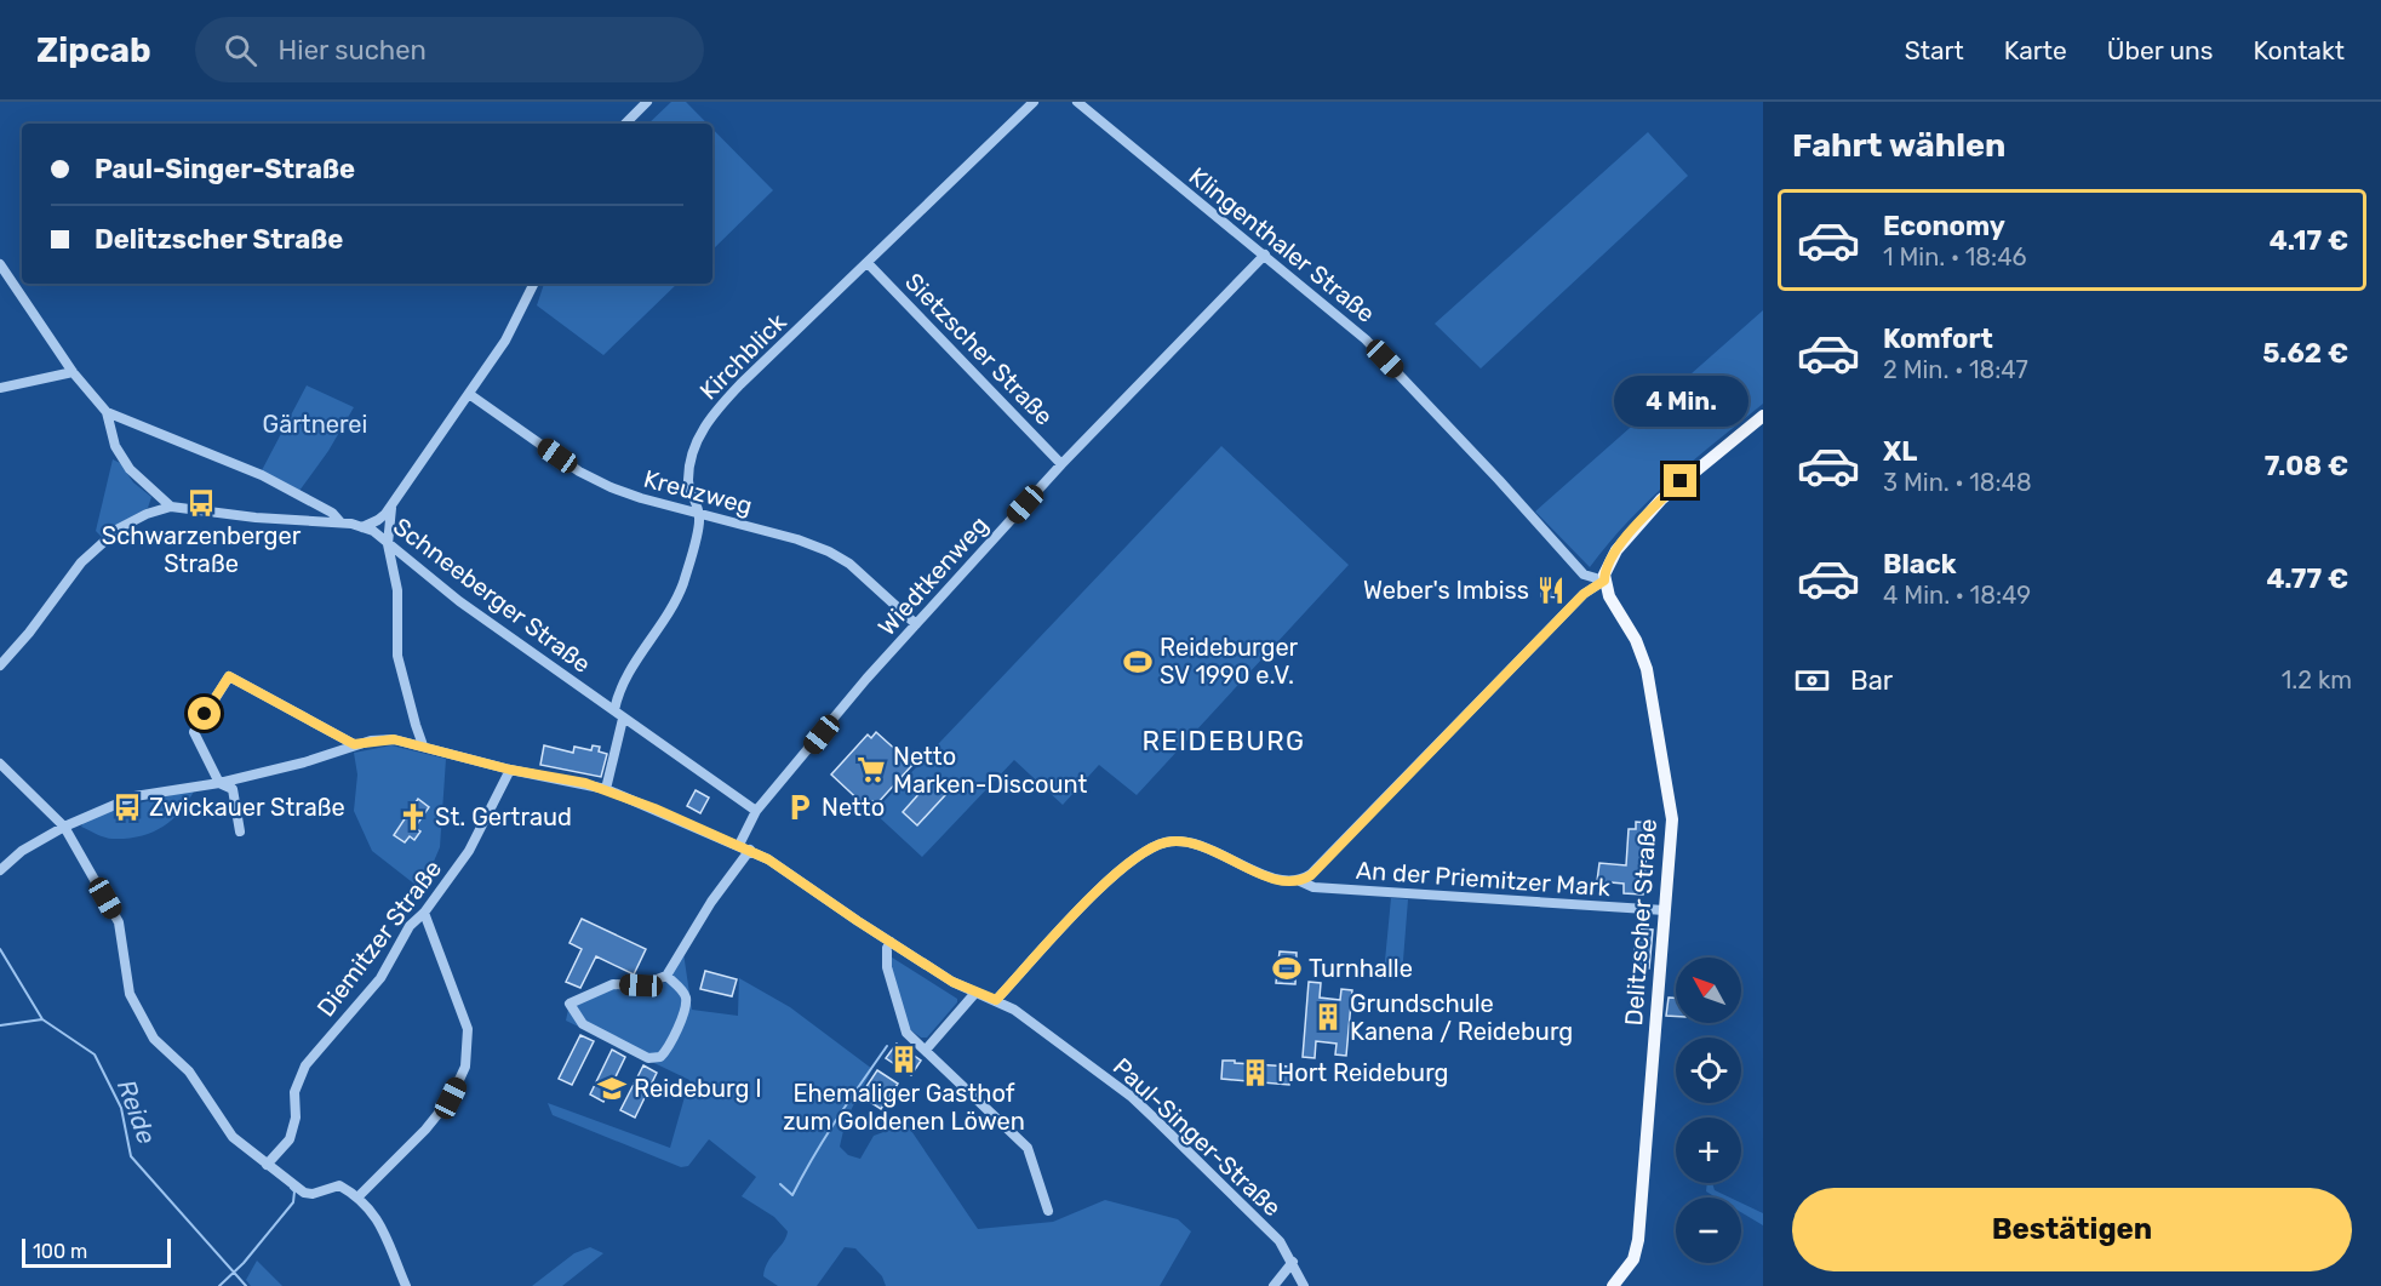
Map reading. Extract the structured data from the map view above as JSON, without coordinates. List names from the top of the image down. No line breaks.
{"streets":{"main road":["Delitzscher Straße"],"street":["Klingenthaler Straße","Sietzscher Straße","Kirchblick","Kreuzweg","Wiedtkenweg","Schneeberger Straße","An der Priemitzer Mark","Diemitzer Straße","Paul-Singer-Straße"]},"crossings":[["Klingenthaler Straße","Wiedtkenweg"],["Sietzscher Straße","Kirchblick"],["Sietzscher Straße","Wiedtkenweg"],["Kirchblick","Kreuzweg"],["Kirchblick","Schneeberger Straße"],["Kreuzweg","Wiedtkenweg"],["Wiedtkenweg","Schneeberger Straße"],["Wiedtkenweg","Paul-Singer-Straße"],["An der Priemitzer Mark","Delitzscher Straße"],["An der Priemitzer Mark","Paul-Singer-Straße"],["Diemitzer Straße","Paul-Singer-Straße"]],"districts":["REIDEBURG"],"water":["Reide"],"parks":["Gärtnerei"],"places":{"bus stop":["Schwarzenberger Straße","Zwickauer Straße"],"restaurant":["Weber's Imbiss"],"sports":["Reideburger SV 1990 e.V.","Turnhalle"],"supermarket":["Netto Marken-Discount"],"parking":["Netto"],"church":["St. Gertraud"],"building":["Grundschule Kanena / Reideburg","Ehemaliger Gasthof zum Goldenen Löwen","Hort Reideburg"],"school or university":["Reideburg I"]},"scale_bar":"100 m","north":"top left","page":{"header":"Zipcab","search":"Hier suchen","nav":["Start","Karte","Über uns","Kontakt"],"heading":"Fahrt wählen","banner":["Paul-Singer-Straße","Delitzscher Straße"],"list":[{"name":"Economy","note":"1 Min. · 18:46","value":"4.17 €"},{"name":"Komfort","note":"2 Min. · 18:47","value":"5.62 €"},{"name":"XL","note":"3 Min. · 18:48","value":"7.08 €"},{"name":"Black","note":"4 Min. · 18:49","value":"4.77 €"}],"bubble":"4 Min.","pay":["Bar","1.2 km"],"map_buttons":["+","−"],"buttons":"Bestätigen","scale":"100 m"}}
